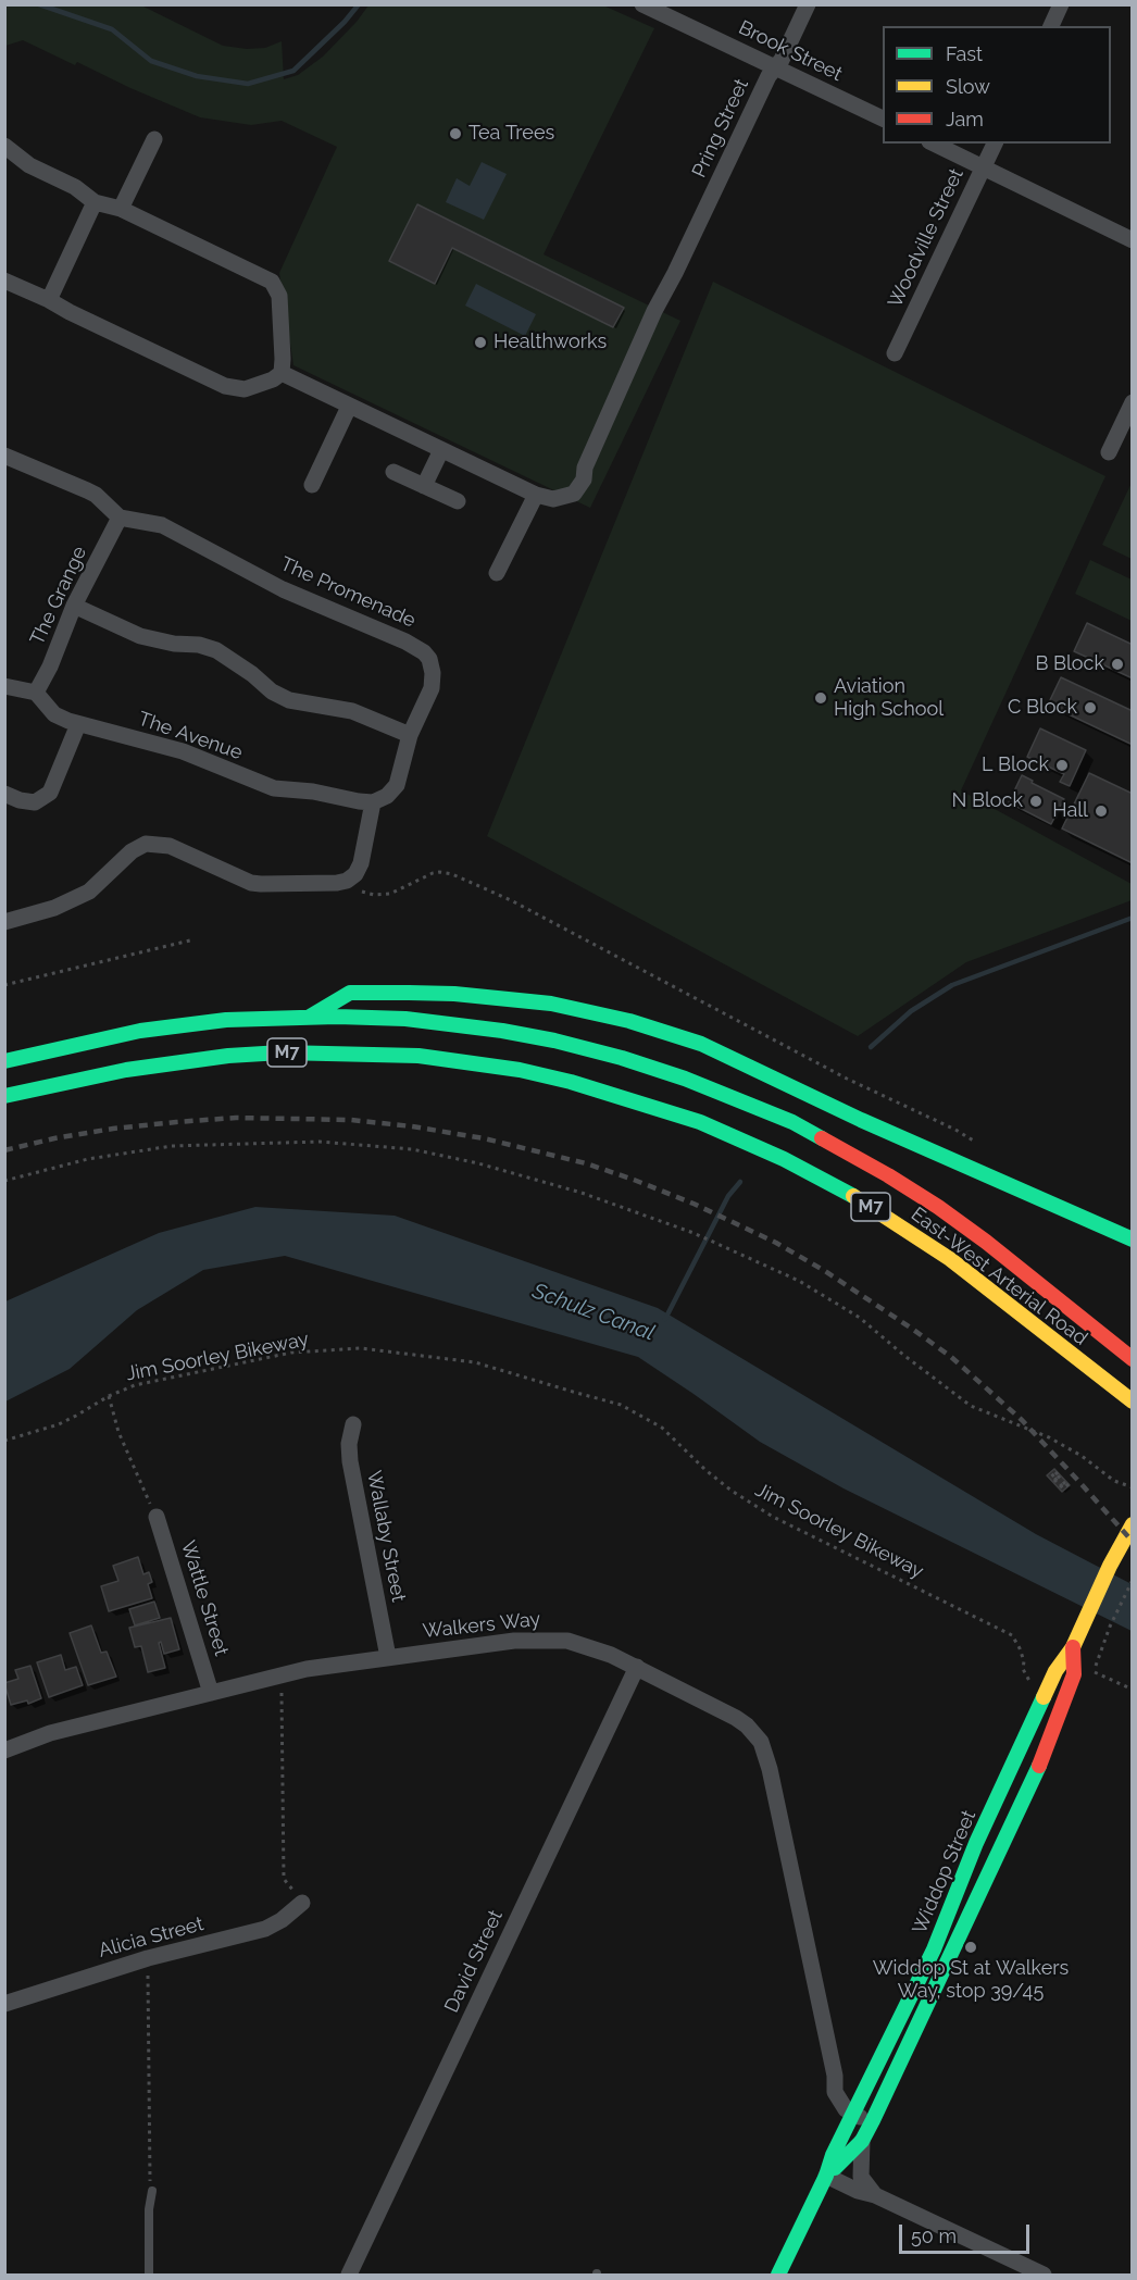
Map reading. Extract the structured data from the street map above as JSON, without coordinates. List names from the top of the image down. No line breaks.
{"streets":{"main road":["M7","East-West Arterial Road","Widdop Street"],"street":["Brook Street","Pring Street","Woodville Street","The Promenade","The Grange","The Avenue","Wallaby Street","Wattle Street","Walkers Way","Alicia Street","David Street"],"path":["Jim Soorley Bikeway"]},"crossings":[["Brook Street","Pring Street"],["The Promenade","The Grange"],["The Promenade","The Avenue"],["The Grange","The Avenue"],["M7","East-West Arterial Road"],["Wallaby Street","Walkers Way"],["Wattle Street","Walkers Way"],["Walkers Way","Widdop Street"],["Walkers Way","David Street"]],"water":["Schulz Canal"],"places":["Tea Trees","Healthworks","B Block","Aviation High School","C Block","L Block","N Block","Hall","Widdop St at Walkers Way, stop 39/45"],"legend":["Fast","Slow","Jam"],"scale_bar":"50 m"}
